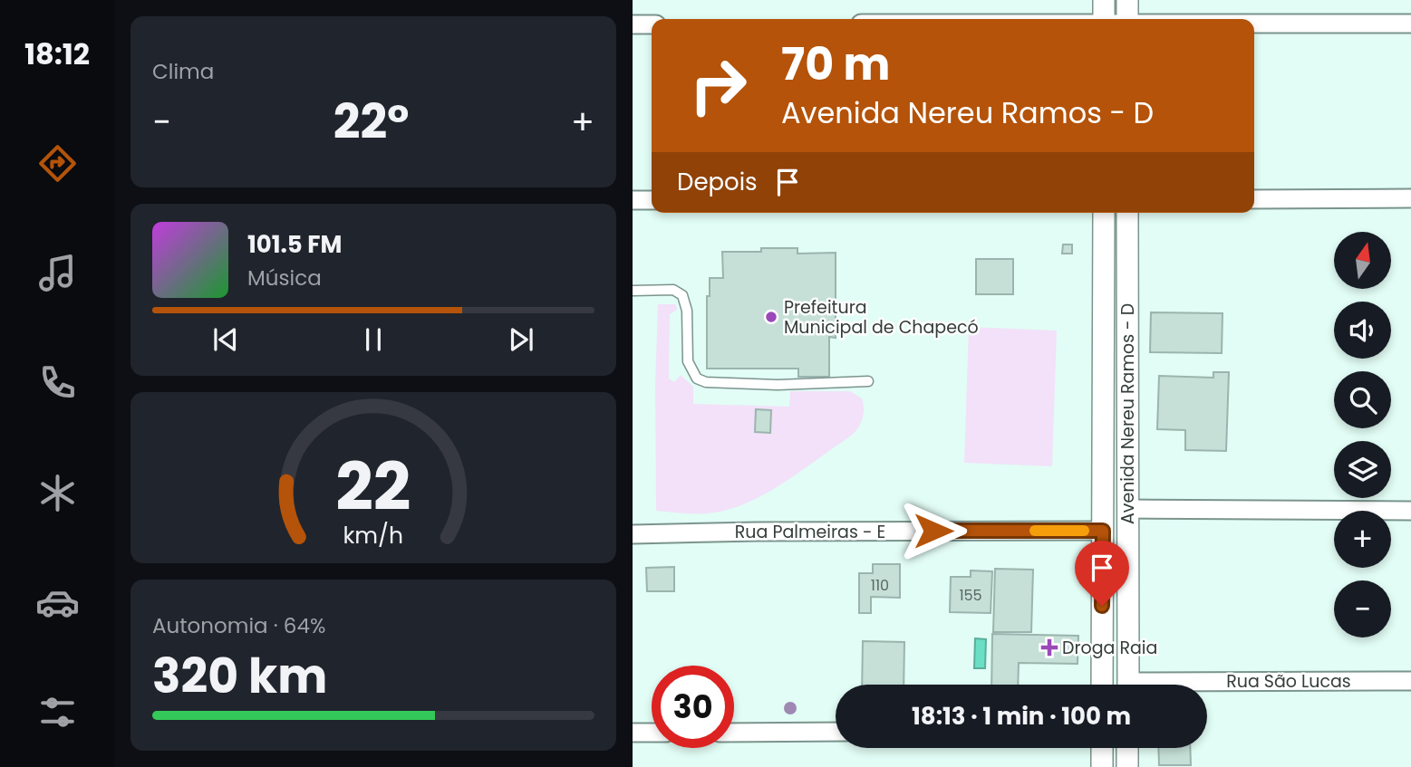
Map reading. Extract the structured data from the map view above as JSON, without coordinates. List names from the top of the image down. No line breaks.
{"streets":{"street":["Avenida Nereu Ramos - D","Rua Palmeiras - E","Rua São Lucas"]},"crossings":[["Avenida Nereu Ramos - D","Rua Palmeiras - E"]],"places":{"other":["Prefeitura Municipal de Chapecó"],"health":["Droga Raia"]},"house_numbers":["110","155"],"north":"top","page":{"tabs":"18:12","tile":["Clima",["Autonomia · 64%","320 km"]],"turn":["70 m","Avenida Nereu Ramos - D"],"heat":["−","22°","+"],"then":"Depois","song":["101.5 FM","Música"],"map_buttons":["+","−"],"limit":"30","trip":"18:13 · 1 min · 100 m","gauge":["22","km/h"]}}
